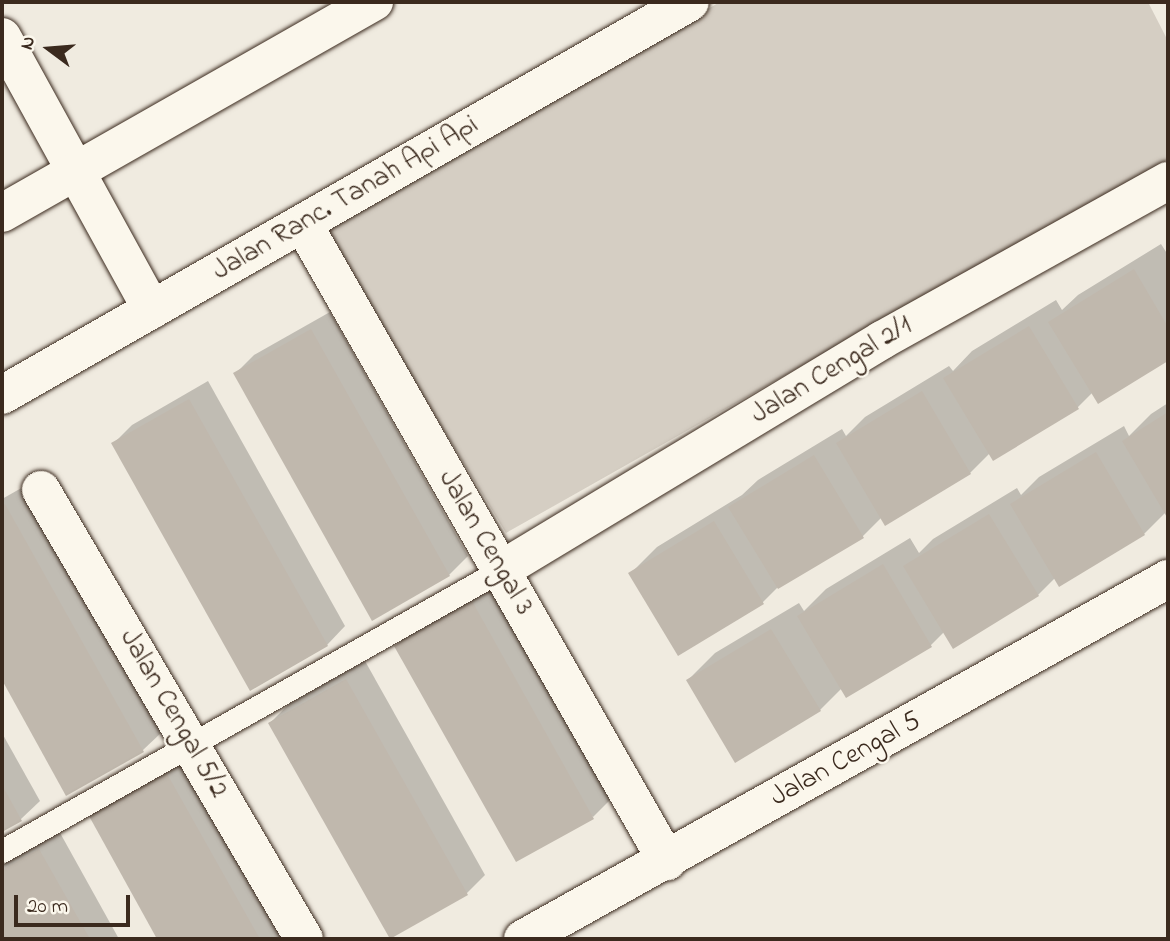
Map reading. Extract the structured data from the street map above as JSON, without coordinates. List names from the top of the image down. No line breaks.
{"streets":{"street":["Jalan Ranc. Tanah Api Api","Jalan Cengal 2/1","Jalan Cengal 3","Jalan Cengal 5/2","Jalan Cengal 5"]},"crossings":[["Jalan Ranc. Tanah Api Api","Jalan Cengal 3"],["Jalan Cengal 2/1","Jalan Cengal 3"],["Jalan Cengal 3","Jalan Cengal 5"]],"scale_bar":"20 m","north":"left"}
